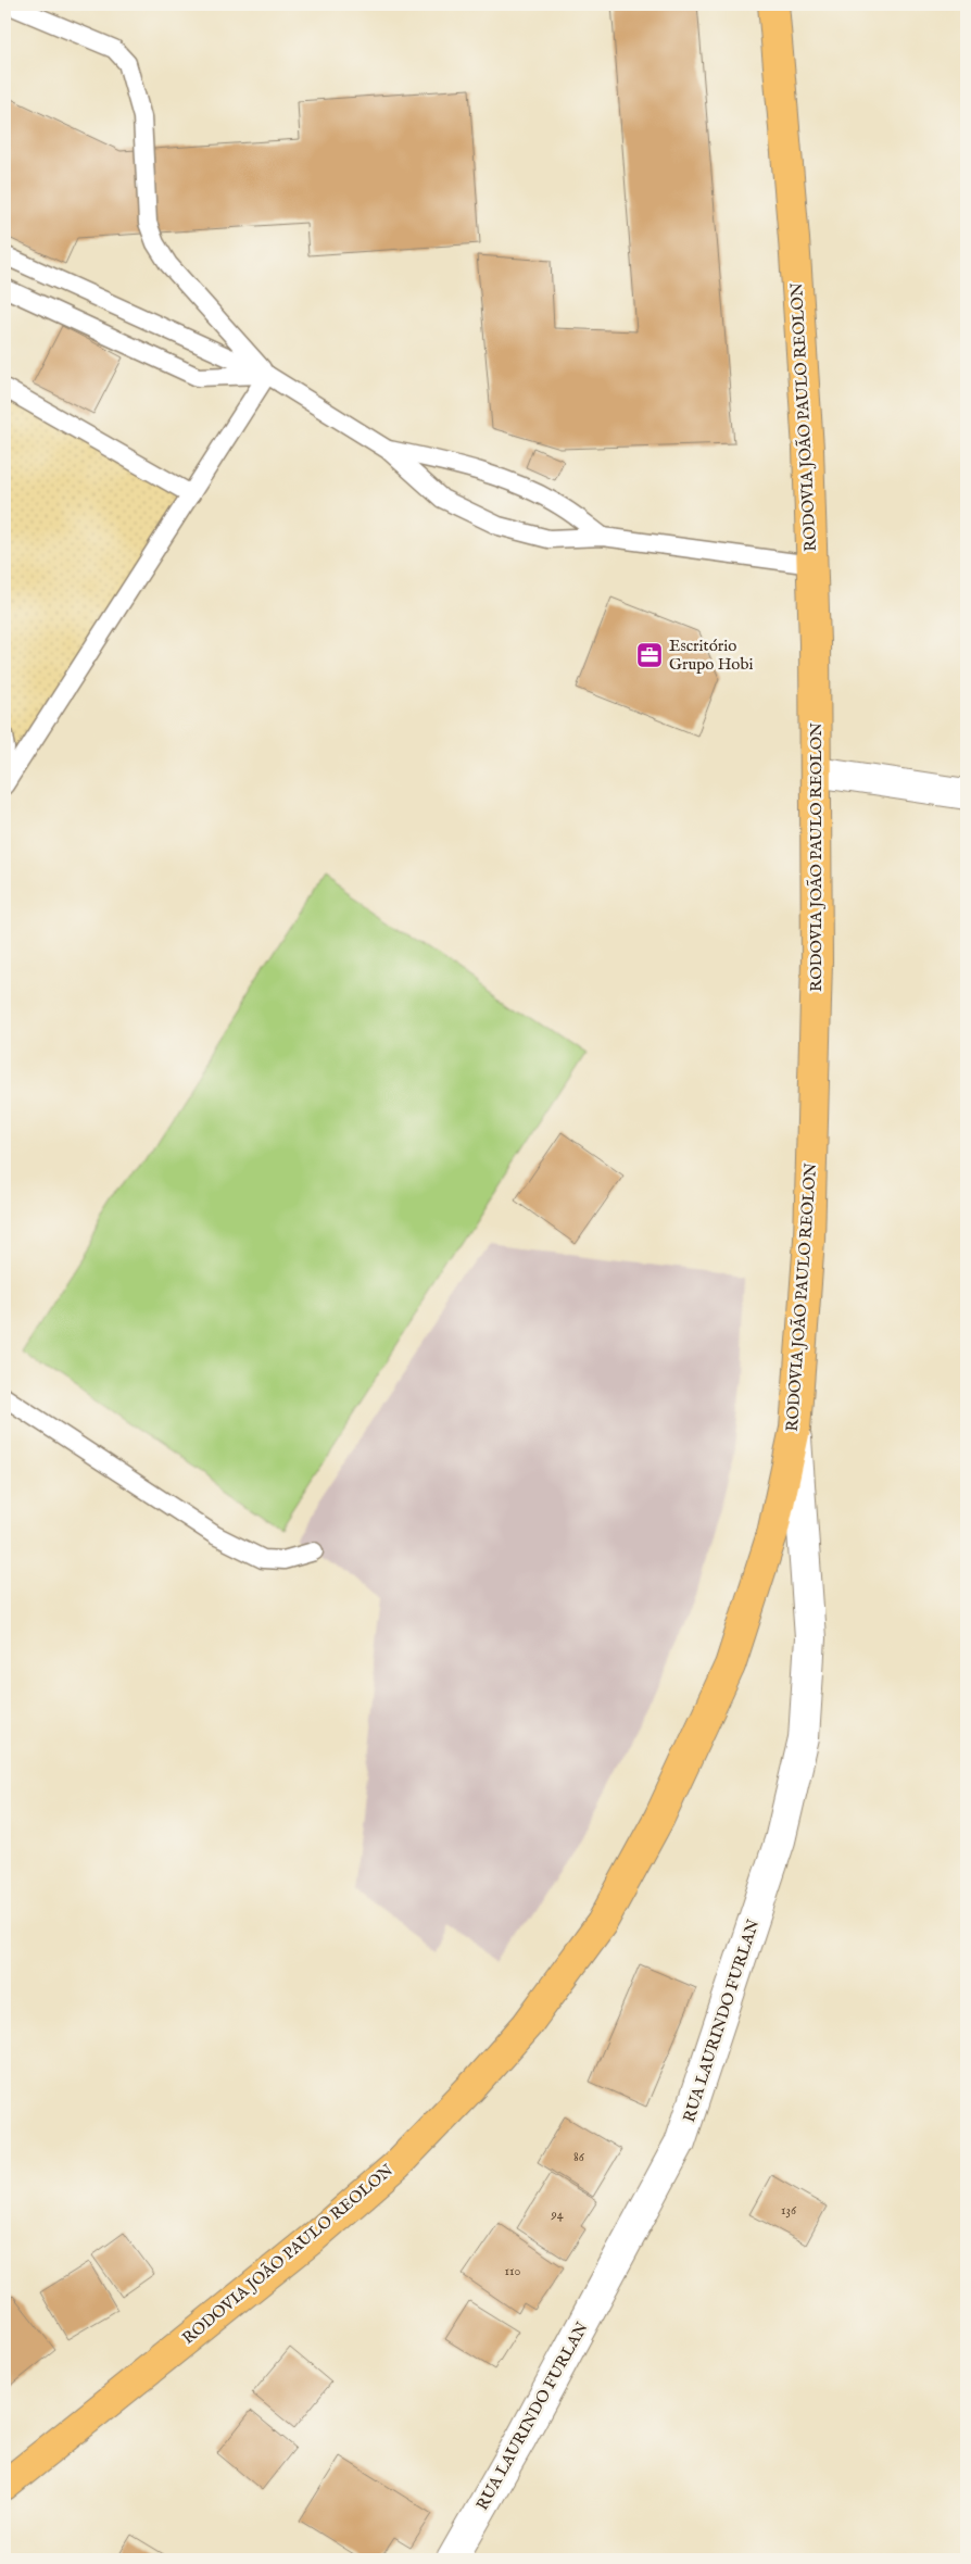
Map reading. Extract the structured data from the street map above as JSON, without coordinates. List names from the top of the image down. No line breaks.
{"streets":{"highway":["RODOVIA JOÃO PAULO REOLON"],"street":["RUA LAURINDO FURLAN"]},"crossings":[["RODOVIA JOÃO PAULO REOLON","RUA LAURINDO FURLAN"]],"places":{"office":["Escritório Grupo Hobi"]},"house_numbers":["86","136","94","110"]}
